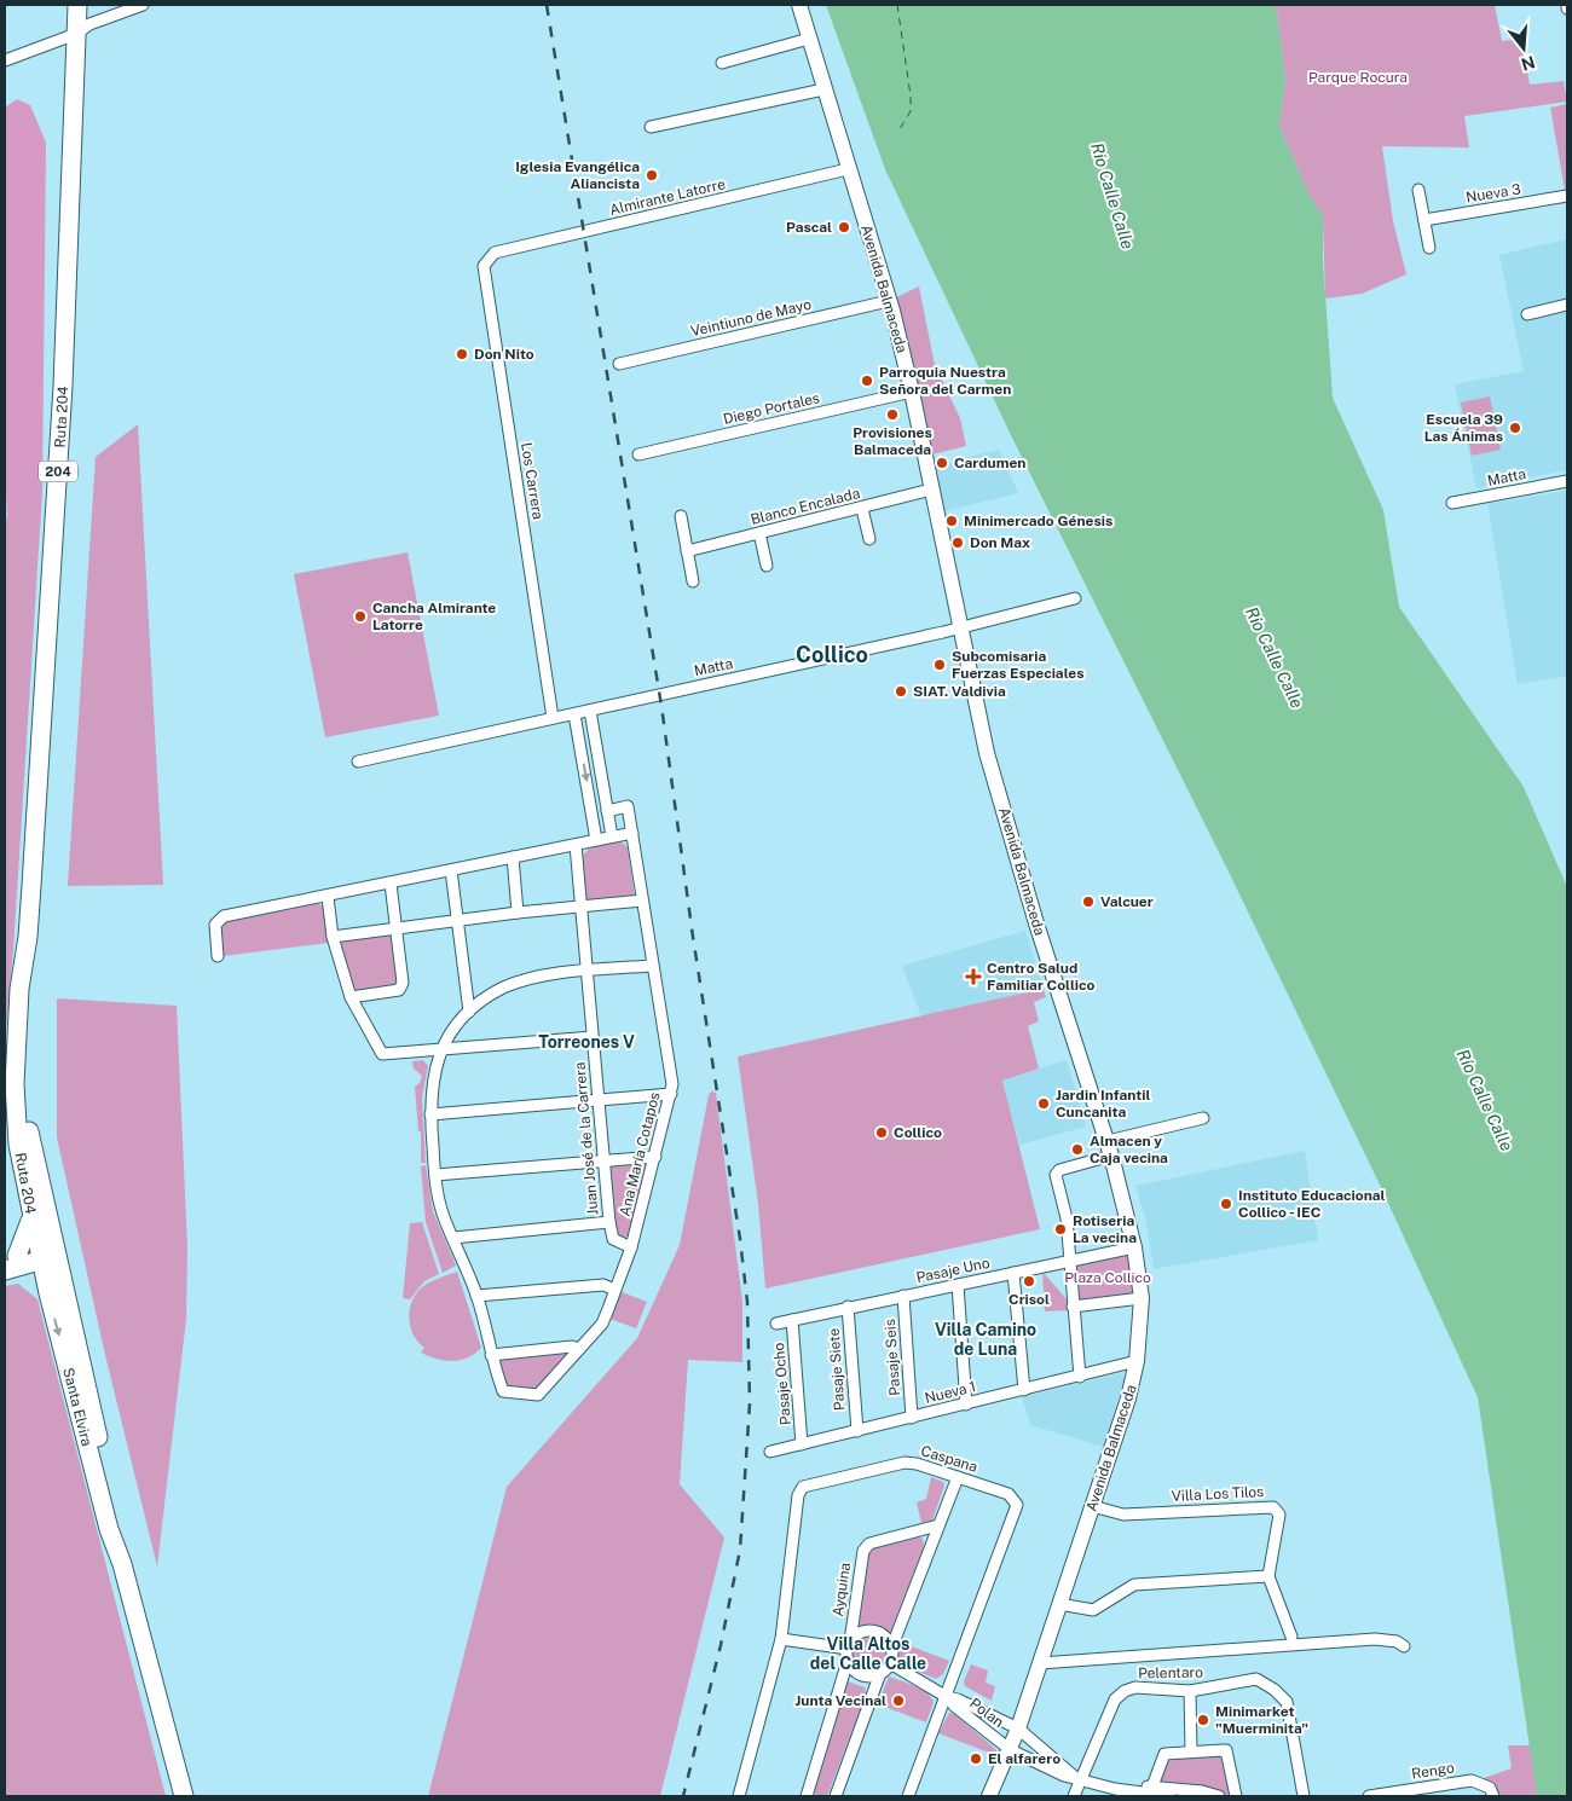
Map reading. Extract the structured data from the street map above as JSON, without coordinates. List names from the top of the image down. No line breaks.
{"streets":{"main road":["Avenida Balmaceda","Ruta 204","204","Santa Elvira"],"street":["Nueva 3","Almirante Latorre","Veintiuno de Mayo","Diego Portales","Matta","Los Carrera","Blanco Encalada","Juan José de la Carrera","Ana María Cotapos","Pasaje Uno","Pasaje Seis","Pasaje Siete","Pasaje Ocho","Nueva 1","Caspana","Villa Los Tilos","Ayquina","Pelentaro","Polan","Rengo"]},"crossings":[["Almirante Latorre","Avenida Balmaceda"],["Almirante Latorre","Los Carrera"],["Avenida Balmaceda","Veintiuno de Mayo"],["Avenida Balmaceda","Diego Portales"],["Avenida Balmaceda","Matta"],["Avenida Balmaceda","Blanco Encalada"],["Avenida Balmaceda","Pasaje Uno"],["Avenida Balmaceda","Nueva 1"],["Avenida Balmaceda","Villa Los Tilos"],["Avenida Balmaceda","Polan"],["Ruta 204","Santa Elvira"],["Matta","Los Carrera"],["Juan José de la Carrera","Ana María Cotapos"],["Pasaje Uno","Pasaje Seis"],["Pasaje Uno","Pasaje Siete"],["Pasaje Uno","Pasaje Ocho"],["Pasaje Seis","Nueva 1"],["Pasaje Siete","Nueva 1"],["Pasaje Ocho","Nueva 1"],["Caspana","Polan"],["Ayquina","Polan"],["Pelentaro","Polan"]],"districts":["Collico","Torreones V","Villa Camino de Luna","Villa Altos del Calle Calle"],"water":["Río Calle Calle"],"parks":["Parque Rocura","Plaza Collico"],"places":{"other":["Iglesia Evangélica Aliancista","Pascal","Don Nito","Parroquia Nuestra Señora del Carmen","Provisiones Balmaceda","Escuela 39 Las Ánimas","Cardumen","Minimercado Génesis","Don Max","Cancha Almirante Latorre","Subcomisaria Fuerzas Especiales","SIAT. Valdivia","Valcuer","Jardin Infantil Cuncanita","Collico","Almacen y Caja vecina","Instituto Educacional Collico - IEC","Rotiseria La vecina","Crisol","Junta Vecinal","Minimarket \"Muerminita\"","El alfarero"],"health":["Centro Salud Familiar Collico"]},"north":"bottom"}
